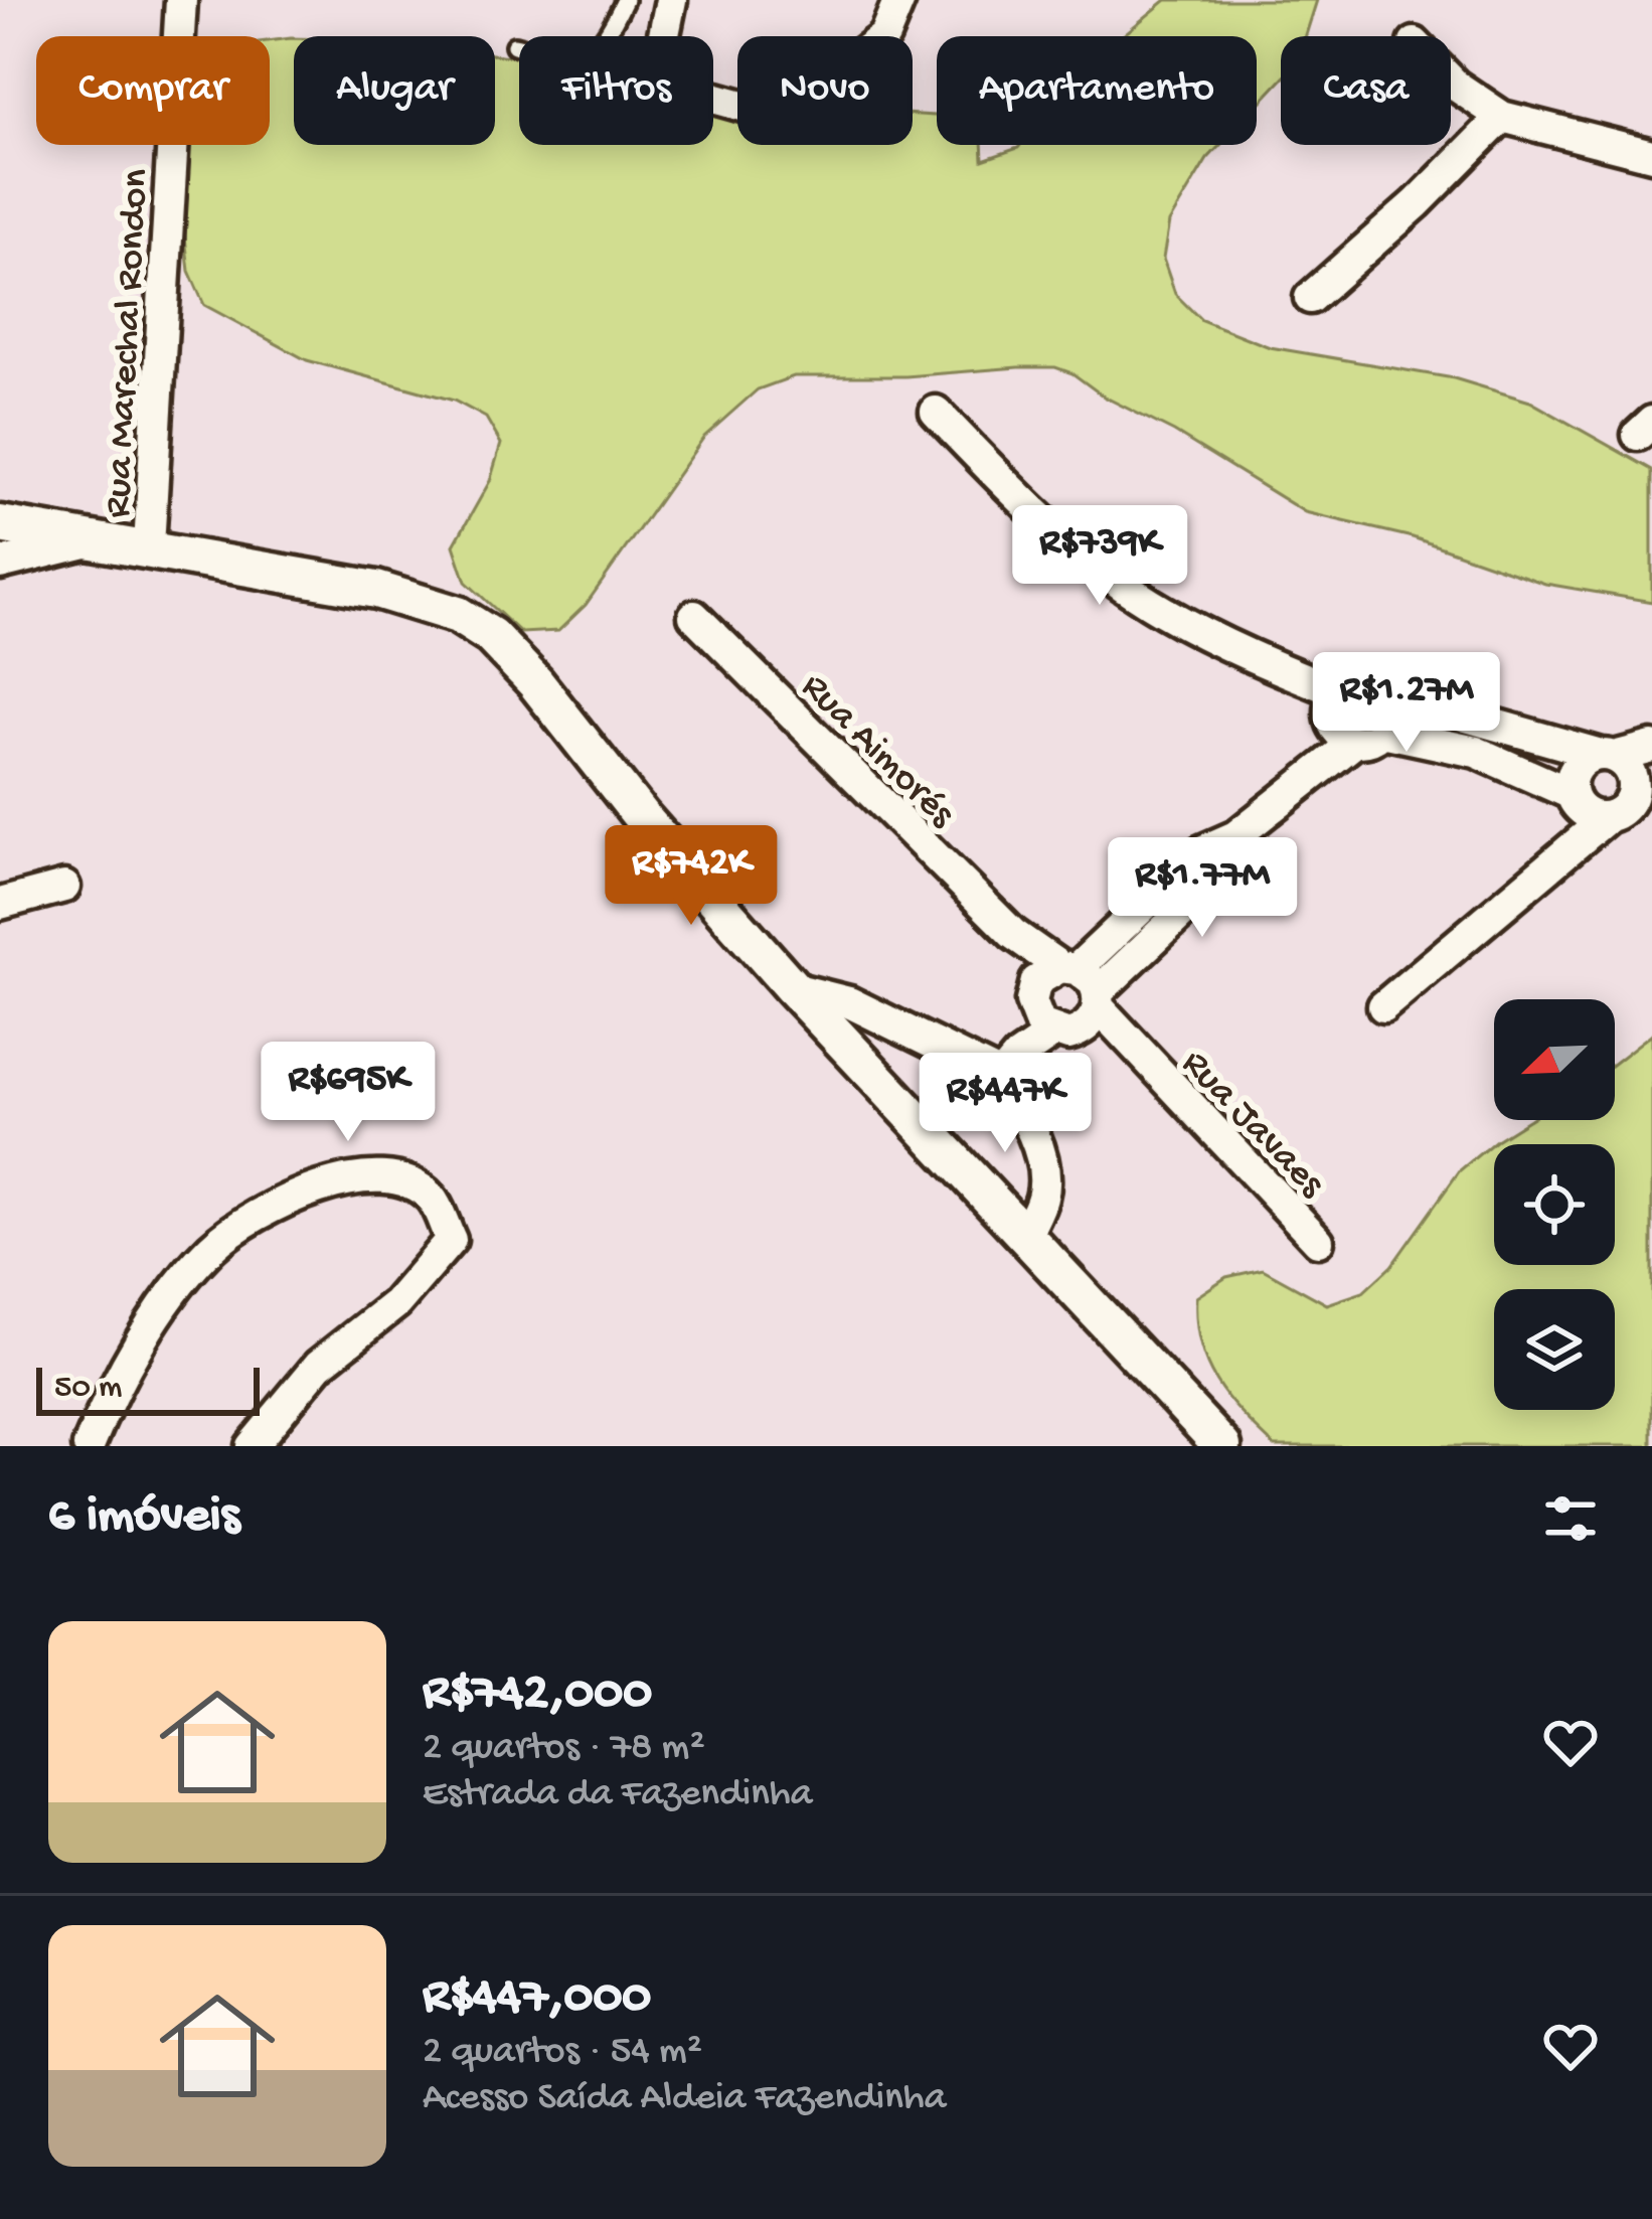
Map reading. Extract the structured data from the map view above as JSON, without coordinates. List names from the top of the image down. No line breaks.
{"streets":{"street":["Rua Marechal Rondon","Rua Aimorés","Rua Javaes"]},"crossings":[["Rua Aimorés","Rua Javaes"]],"scale_bar":"50 m","north":"bottom left","page":{"chip":["Comprar","Alugar","Filtros","Novo","Apartamento","Casa"],"price":["R$739K","R$1.27M","R$742K","R$1.77M","R$695K","R$447K"],"scale":"50 m","heading":"6 imóveis","list":[{"name":"R$742,000","note":"2 quartos · 78 m² · Estrada da Fazendinha"},{"name":"R$447,000","note":"2 quartos · 54 m² · Acesso Saída Aldeia Fazendinha"}]}}
